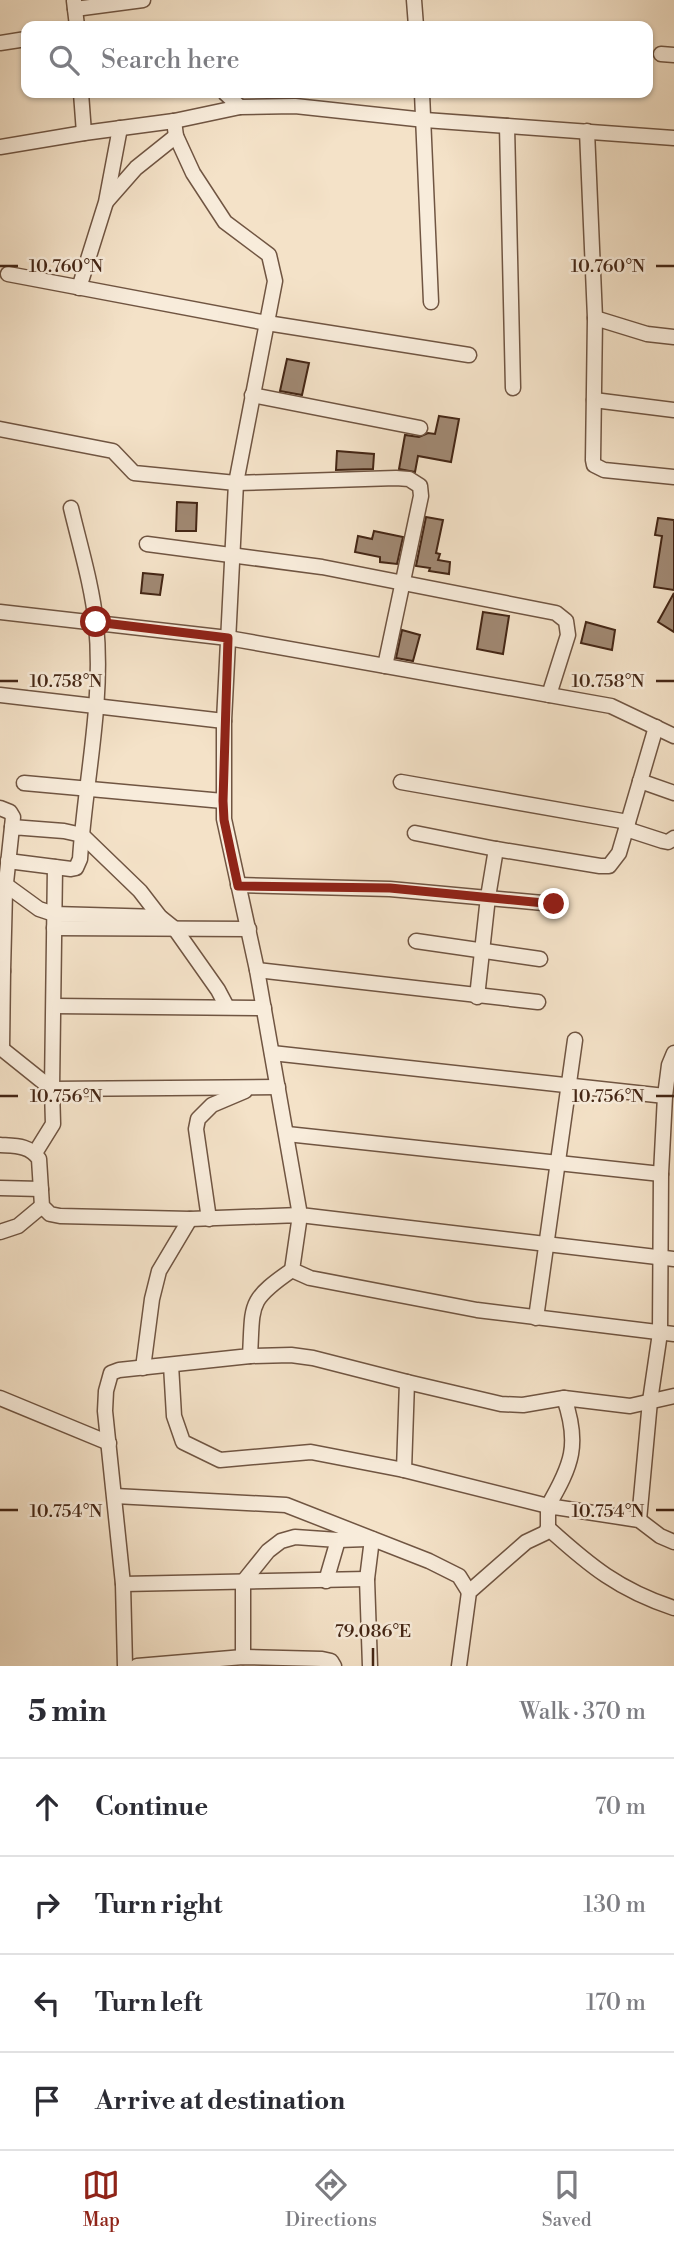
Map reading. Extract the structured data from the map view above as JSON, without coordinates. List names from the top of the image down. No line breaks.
{"page":{"search":"Search here","heading":["5 min","Walk · 370 m"],"list":[["Continue","70 m"],["Turn right","130 m"],["Turn left","170 m"],"Arrive at destination"],"nav":["Map","Directions","Saved"]},"coordinates":["10.760°N","10.758°N","10.756°N","10.754°N","79.086°E"]}
